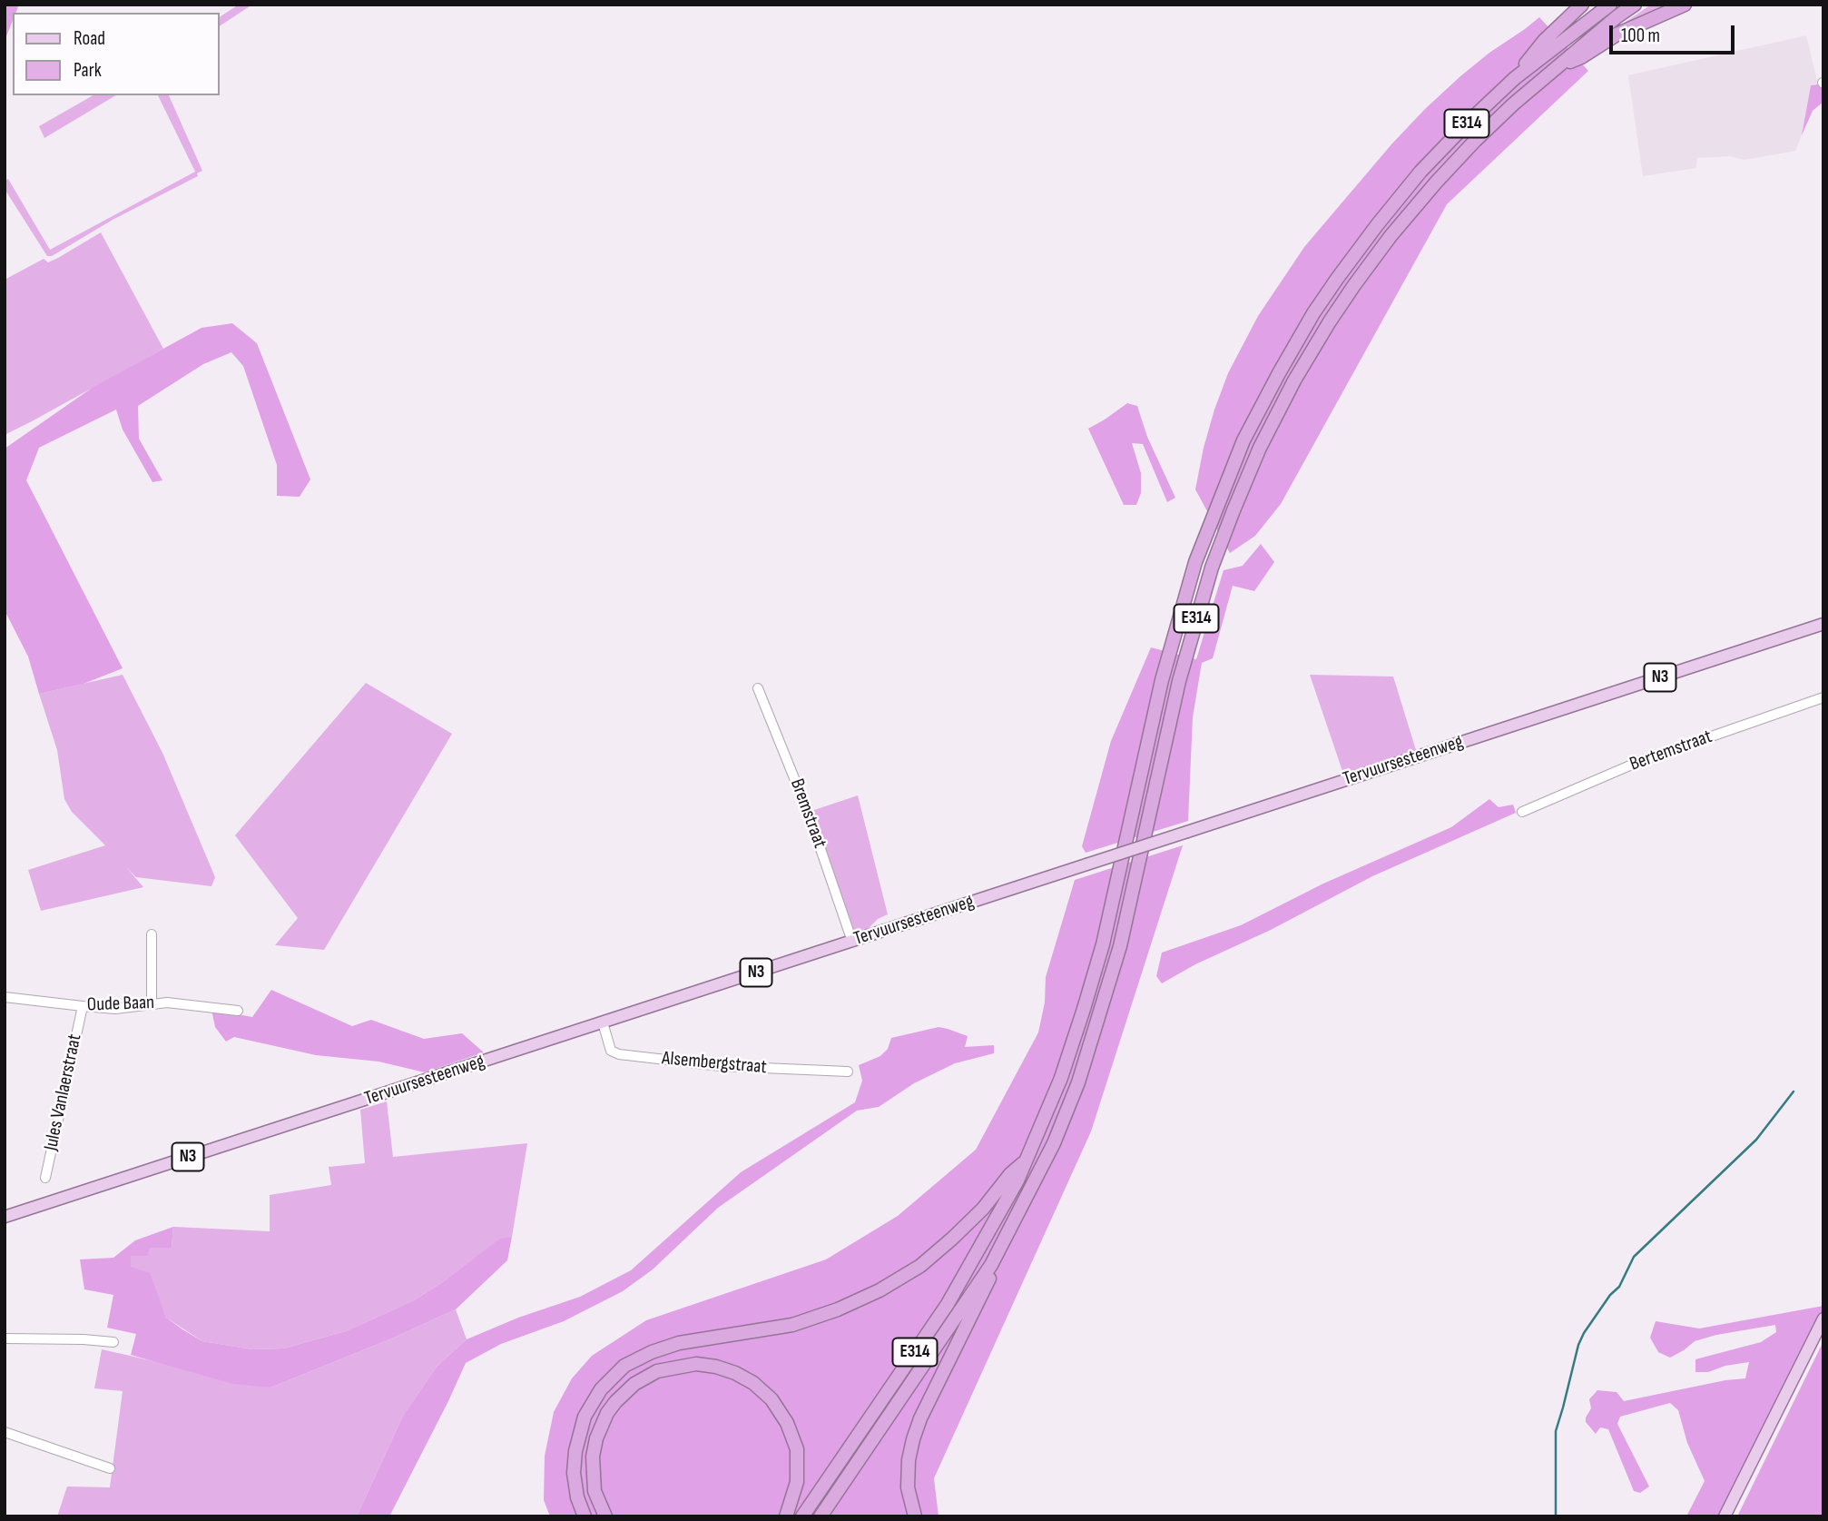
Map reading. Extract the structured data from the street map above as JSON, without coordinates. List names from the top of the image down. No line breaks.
{"streets":{"highway":["E314"],"main road":["N3","Tervuursesteenweg"],"street":["Bertemstraat","Bremstraat","Oude Baan","Alsembergstraat","Jules Vanlaerstraat"]},"crossings":[["Tervuursesteenweg","Bremstraat"],["Tervuursesteenweg","Alsembergstraat"],["Oude Baan","Jules Vanlaerstraat"]],"legend":["Road","Park"],"scale_bar":"100 m"}
